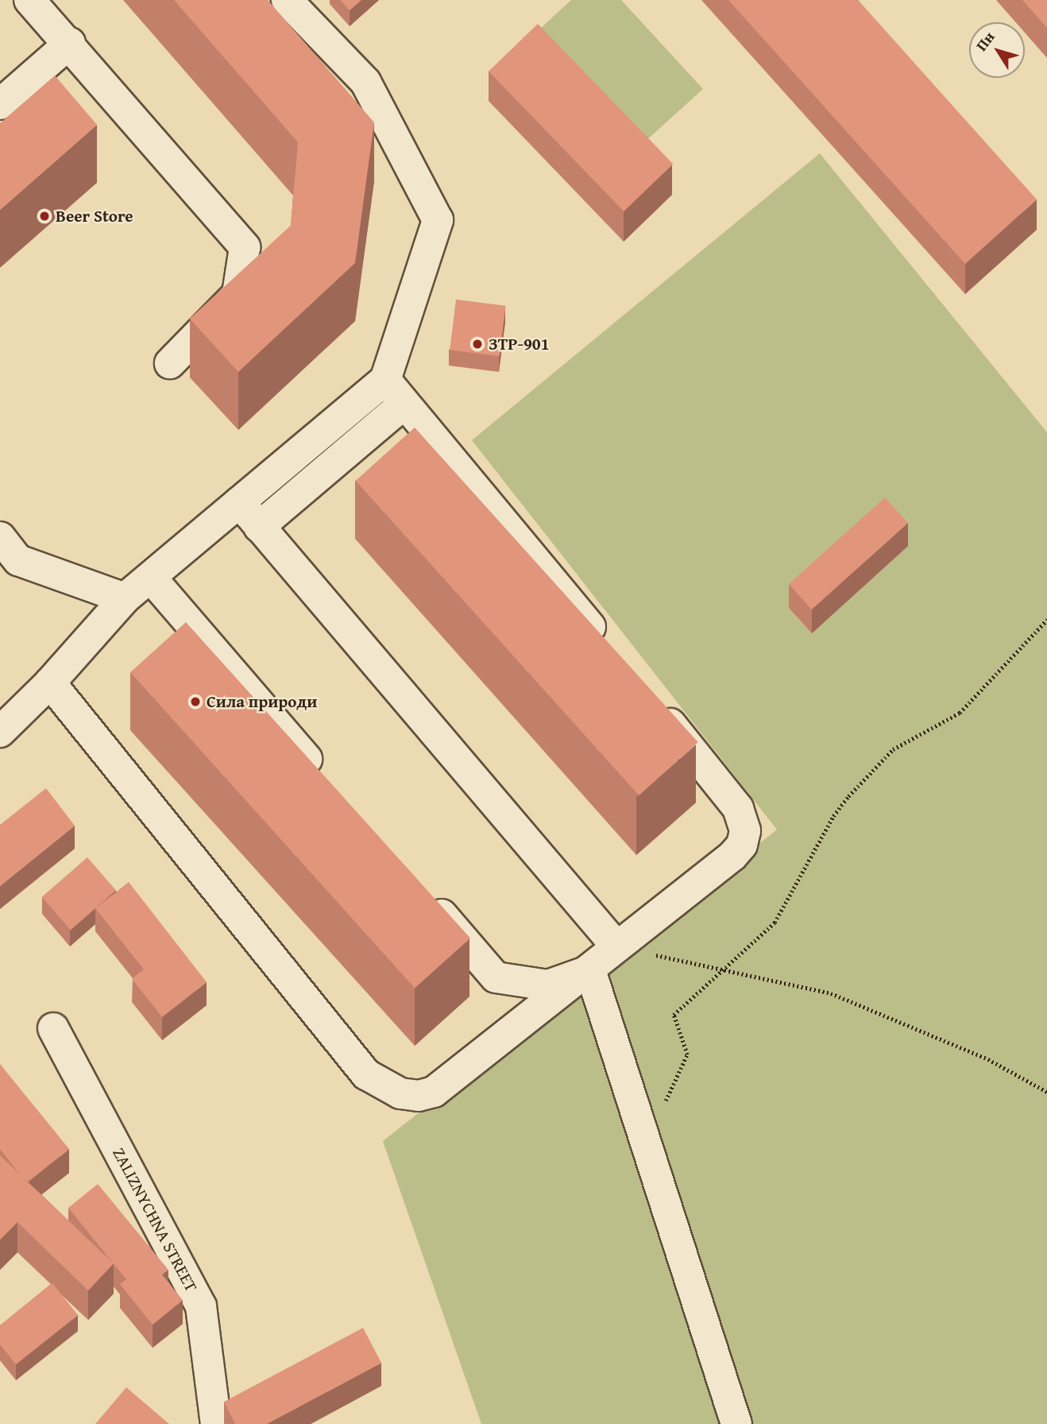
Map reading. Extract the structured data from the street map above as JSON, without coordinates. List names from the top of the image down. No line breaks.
{"streets":{"street":["ZALIZNYCHNA STREET"]},"places":["Beer Store","ЗТР-901","Сила природи"],"north":"top left"}
